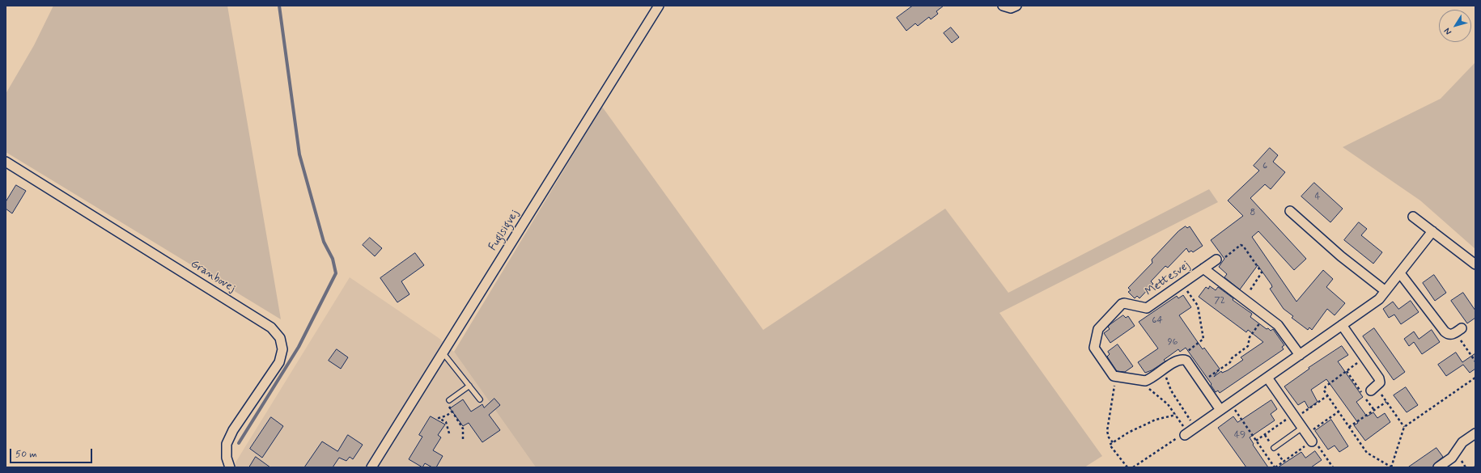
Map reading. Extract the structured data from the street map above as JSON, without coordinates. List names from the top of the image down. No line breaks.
{"streets":{"street":["Fuglsigvej","Granbovej","Mettesvej"]},"house_numbers":["6","4","8","72","64","96","49"],"scale_bar":"50 m","north":"bottom left"}
